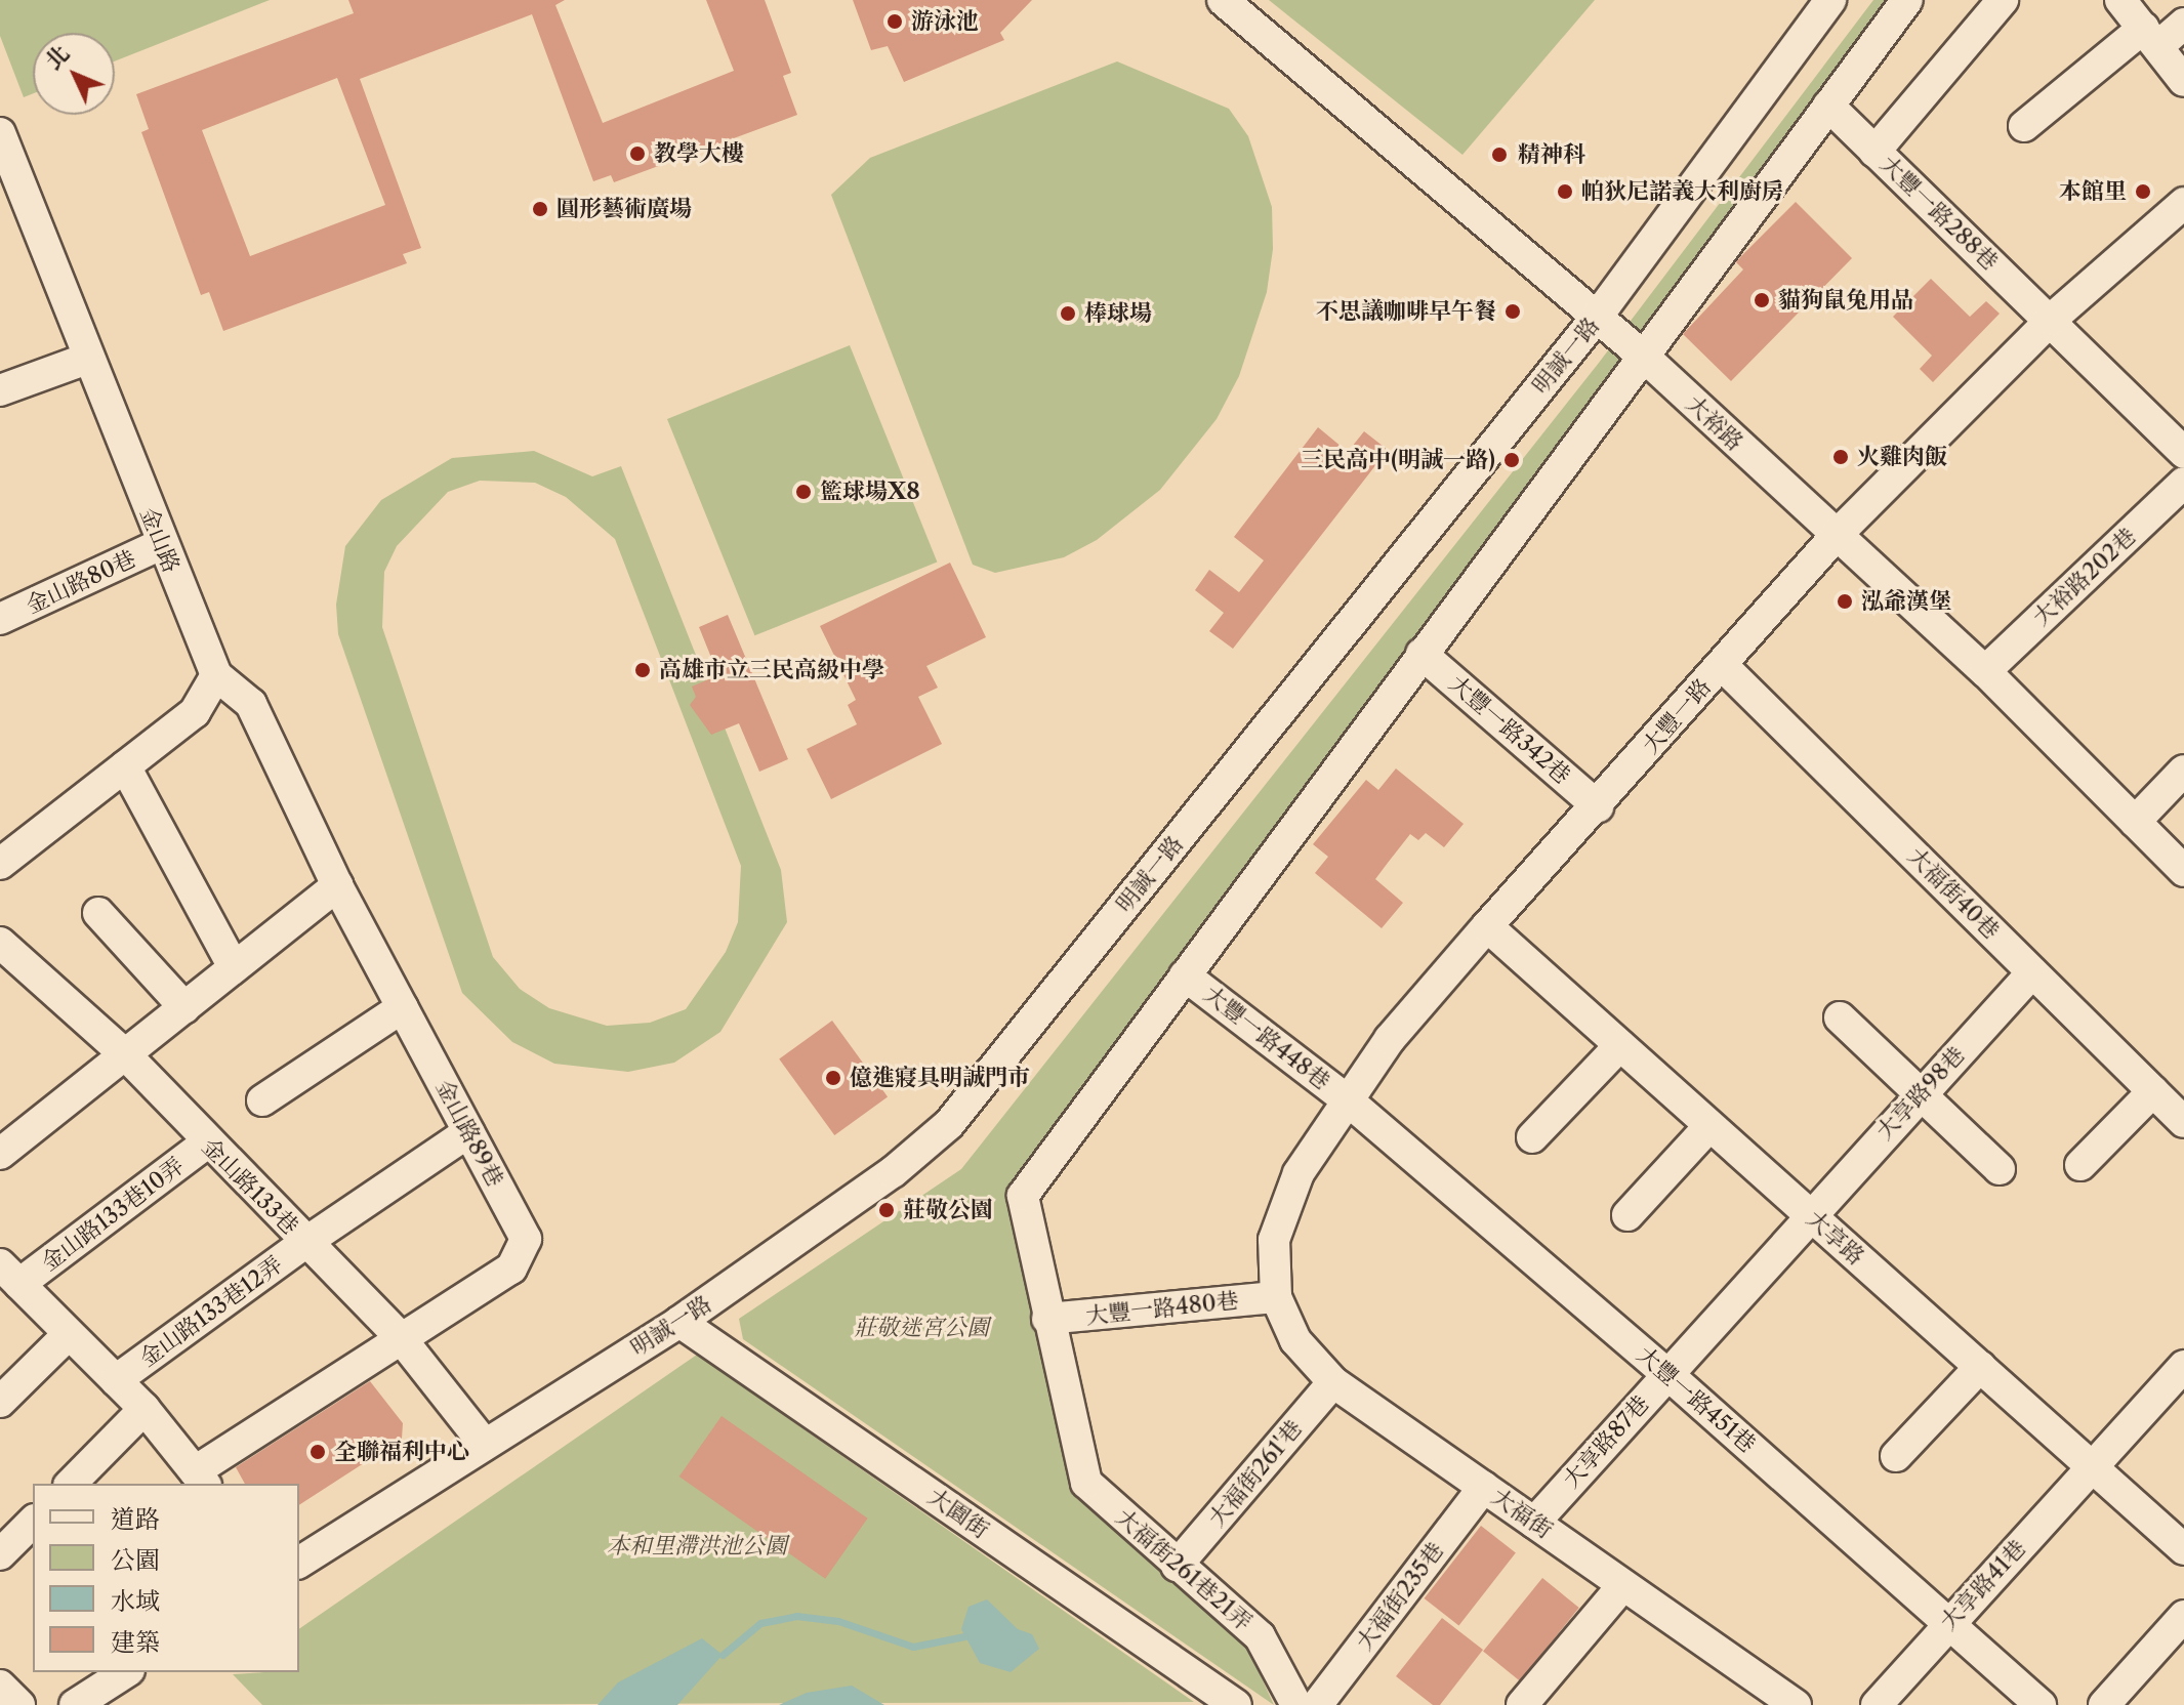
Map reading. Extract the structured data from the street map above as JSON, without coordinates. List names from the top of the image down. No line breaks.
{"streets":{"street":["大豐一路288巷","明誠一路","大裕路","金山路","大裕路202巷","金山路80巷","大豐一路","大豐一路342巷","大福街40巷","大豐一路448巷","大享路98巷","金山路89巷","金山路133巷","金山路133巷10弄","大享路","大豐一路480巷","金山路133巷12弄","大豐一路451巷","大享路87巷","大福街261'巷","大園街","大福街","大福街261巷21弄","大享路41巷","大福街235巷"]},"crossings":[["大豐一路288巷","大豐一路"],["明誠一路","大裕路"],["明誠一路","金山路133巷"],["明誠一路","大園街"],["大裕路","大裕路202巷"],["大裕路","大豐一路"],["金山路","金山路80巷"],["金山路","金山路89巷"],["大豐一路","大豐一路342巷"],["大豐一路","大福街40巷"],["大豐一路","大豐一路448巷"],["大豐一路","大享路"],["大豐一路","大豐一路480巷"],["大豐一路","大豐一路451巷"],["大豐一路","大福街"],["大福街40巷","大享路98巷"],["大豐一路448巷","大豐一路451巷"],["大享路98巷","大享路"],["大享路98巷","大享路87巷"],["金山路89巷","金山路133巷"],["金山路89巷","金山路133巷12弄"],["金山路133巷","金山路133巷10弄"],["金山路133巷","金山路133巷12弄"],["大享路","大享路87巷"],["大享路","大享路41巷"],["大豐一路480巷","大福街"],["大豐一路480巷","大福街261巷21弄"],["大豐一路451巷","大享路87巷"],["大豐一路451巷","大享路41巷"],["大享路87巷","大福街"],["大福街261'巷","大福街"],["大福街261'巷","大福街261巷21弄"],["大福街","大福街235巷"]],"parks":["莊敬迷宮公園","本和里滯洪池公園"],"places":["游泳池","教學大樓","精神科","帕狄尼諾義大利廚房","本館里","圓形藝術廣場","貓狗鼠兔用品","不思議咖啡早午餐","棒球場","火雞肉飯","三民高中(明誠一路)","籃球場X8","泓爺漢堡","高雄市立三民高級中學","億進寢具明誠門市","莊敬公園","全聯福利中心"],"legend":["道路","公園","水域","建築"],"north":"top left"}
